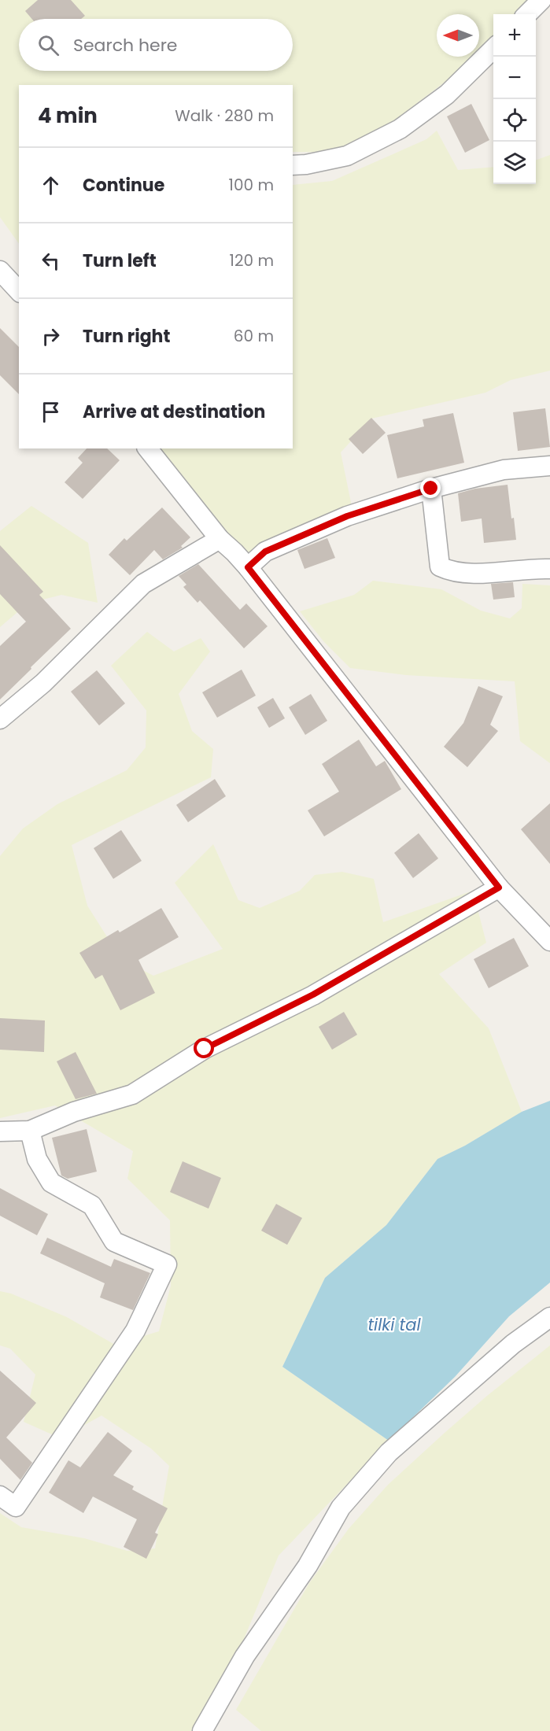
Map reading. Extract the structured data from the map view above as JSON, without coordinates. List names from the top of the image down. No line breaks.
{"water":["tilki tal"],"north":"left","page":{"map_buttons":["+","−"],"search":"Search here","heading":["4 min","Walk · 280 m"],"list":[["Continue","100 m"],["Turn left","120 m"],["Turn right","60 m"],"Arrive at destination"]}}
